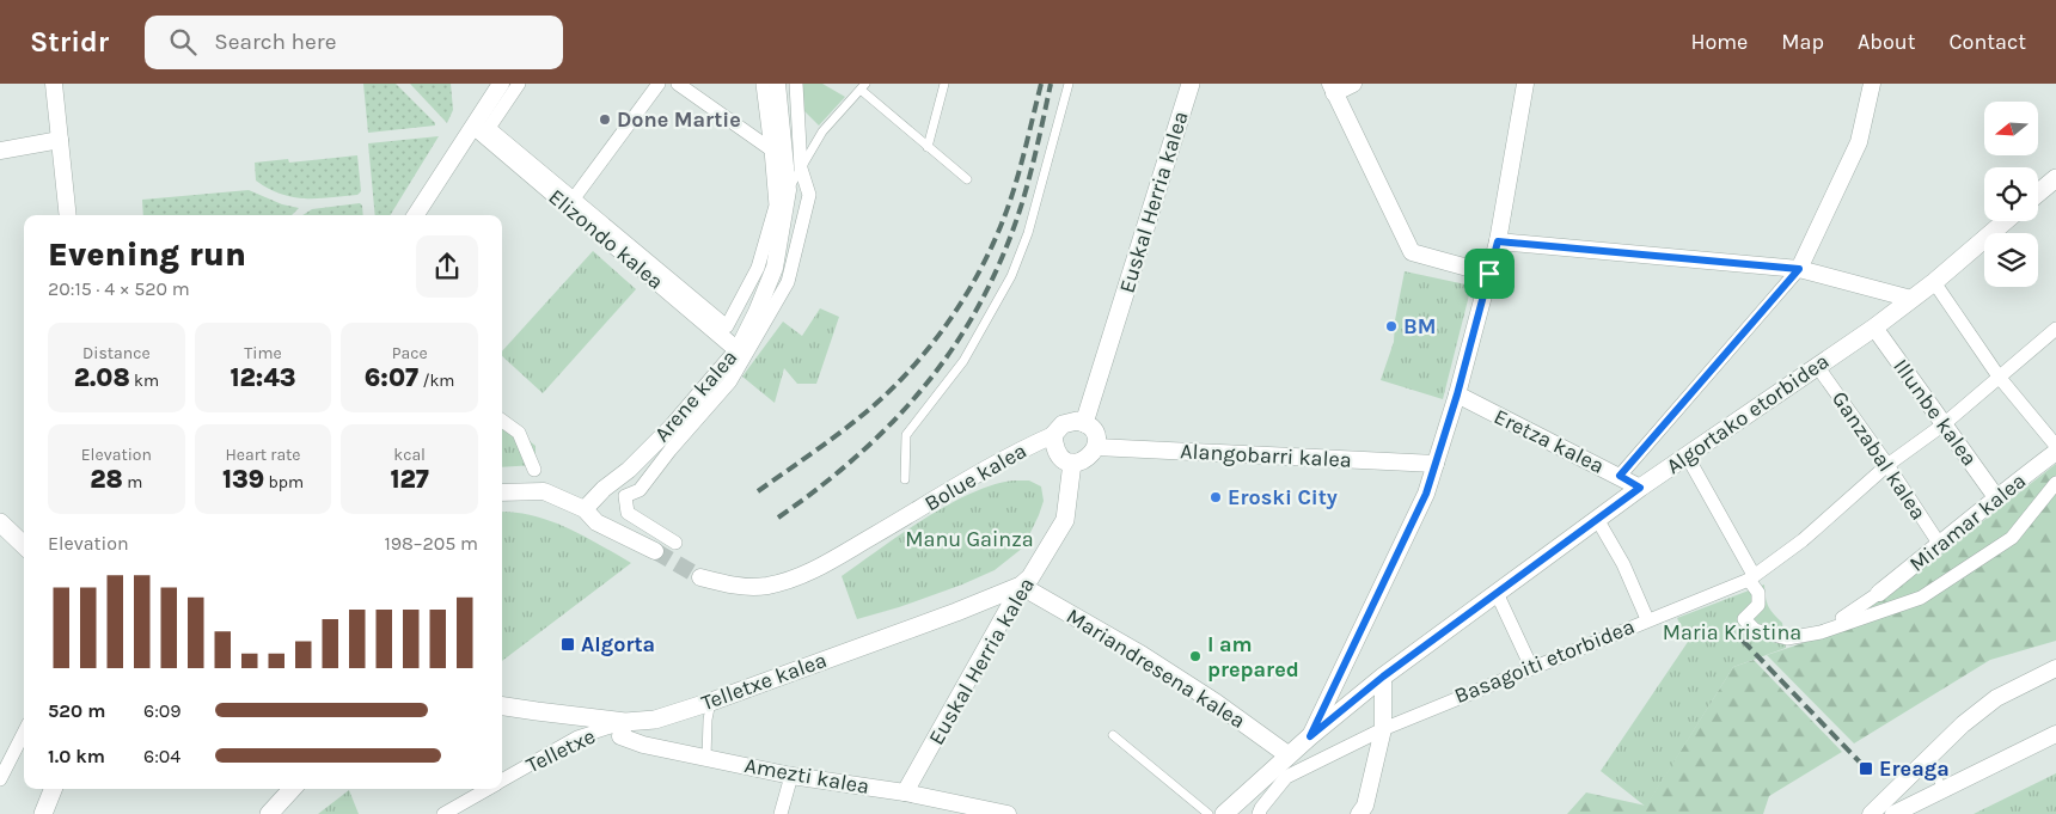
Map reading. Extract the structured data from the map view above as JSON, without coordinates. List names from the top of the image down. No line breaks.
{"streets":{"street":["Euskal Herria kalea","Elizondo kalea","Arene kalea","Illunbe kalea","Algortako etorbidea","Eretza kalea","Alangobarri kalea","Ganzabal kalea","Bolue kalea","Miramar kalea","Basagoiti etorbidea","Mariandresena kalea","Telletxe kalea","Telletxe","Amezti kalea"]},"crossings":[["Euskal Herria kalea","Alangobarri kalea"],["Euskal Herria kalea","Bolue kalea"],["Euskal Herria kalea","Mariandresena kalea"],["Euskal Herria kalea","Telletxe kalea"],["Euskal Herria kalea","Amezti kalea"],["Elizondo kalea","Arene kalea"],["Illunbe kalea","Algortako etorbidea"],["Illunbe kalea","Miramar kalea"],["Illunbe kalea","Basagoiti etorbidea"],["Algortako etorbidea","Eretza kalea"],["Algortako etorbidea","Ganzabal kalea"],["Algortako etorbidea","Mariandresena kalea"],["Alangobarri kalea","Bolue kalea"],["Ganzabal kalea","Miramar kalea"],["Ganzabal kalea","Basagoiti etorbidea"],["Mariandresena kalea","Telletxe kalea"],["Telletxe kalea","Telletxe"],["Telletxe kalea","Amezti kalea"],["Telletxe","Amezti kalea"]],"parks":["Manu Gainza","Maria Kristina"],"places":{"other":["Done Martie","BM","Eroski City","I am prepared"],"transit":["Algorta","Ereaga"]},"north":"left","page":{"header":"Stridr","search":"Search here","nav":["Home","Map","About","Contact"],"heading":["Evening run","20:15 · 4 × 520 m"],"stats":[["Distance","2.08 km"],["Time","12:43"],["Pace","6:07 /km"],["Elevation","28 m"],["Heart rate","139 bpm"],["kcal","127"]],"chart":["Elevation","198–205 m"],"list":[{"name":"520 m","note":"6:09"},{"name":"1.0 km","note":"6:04"}]}}
